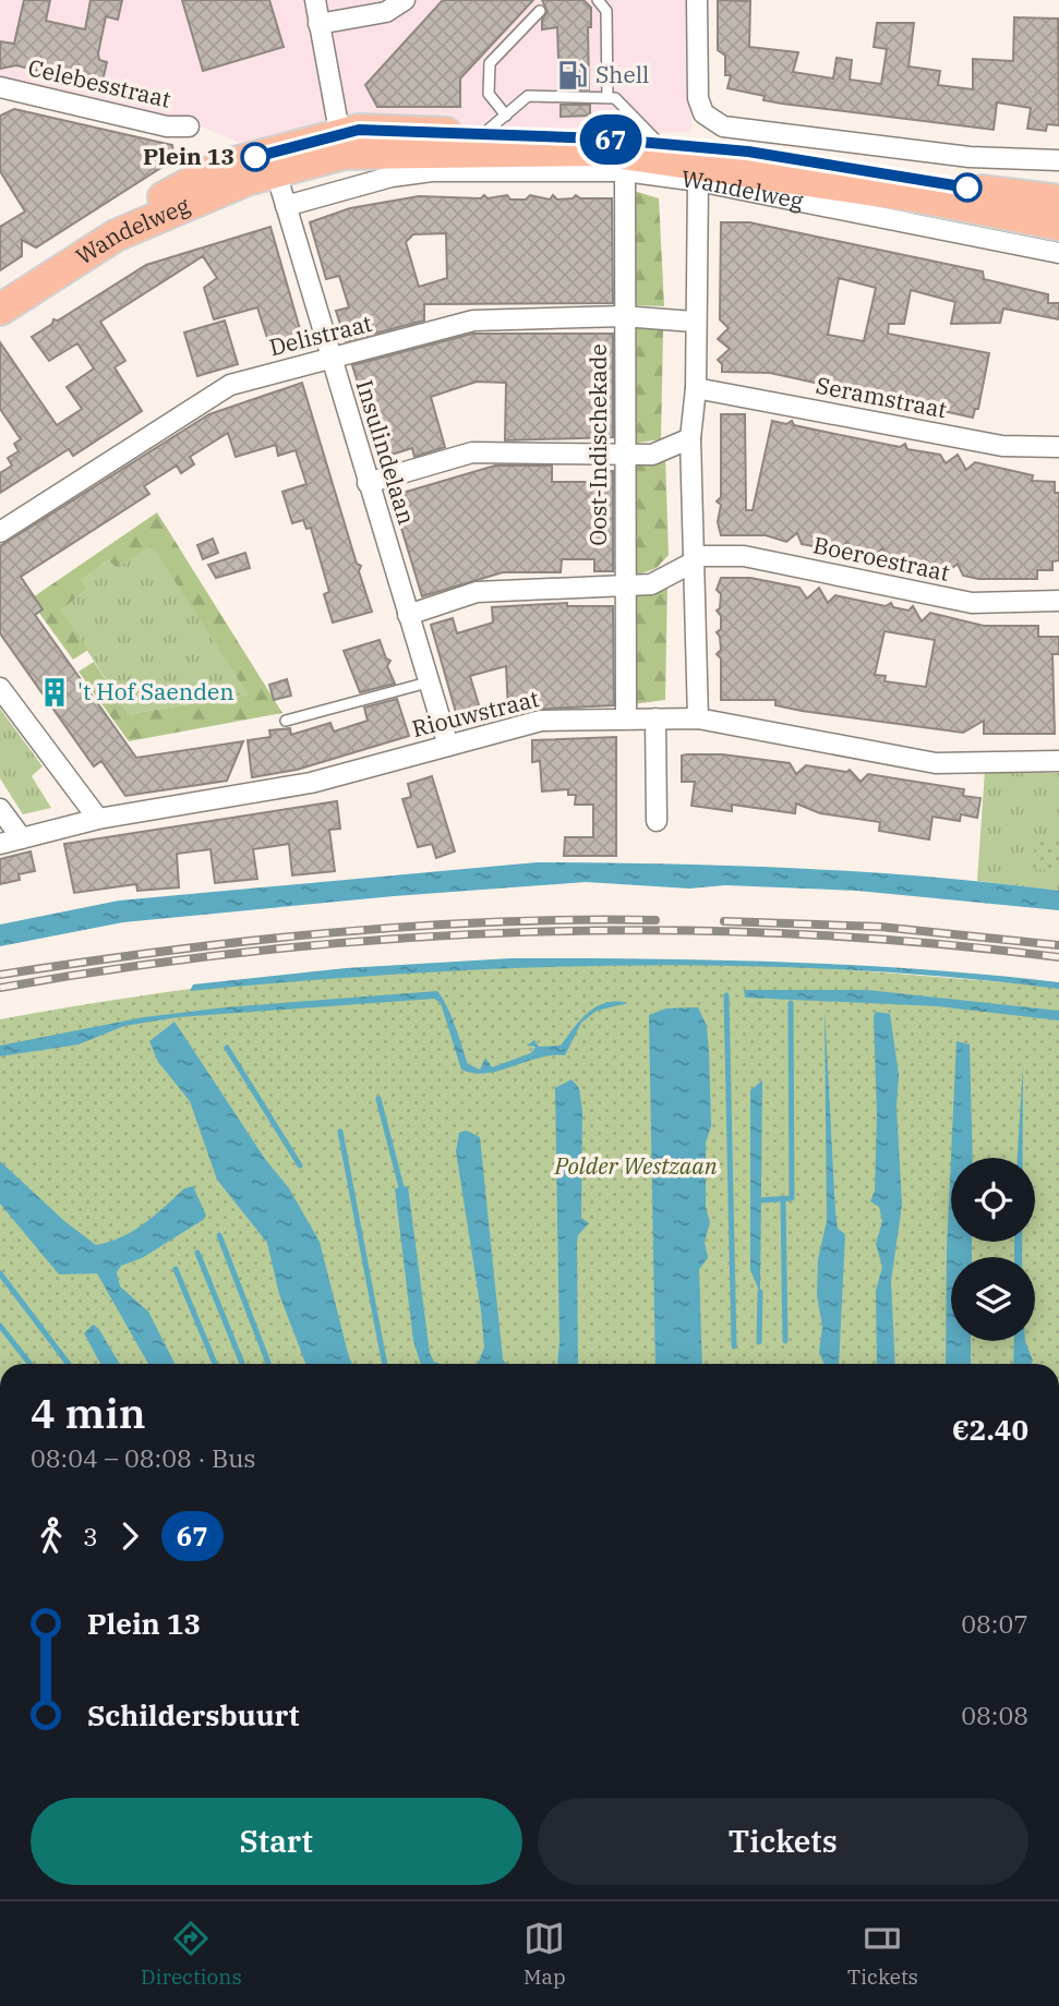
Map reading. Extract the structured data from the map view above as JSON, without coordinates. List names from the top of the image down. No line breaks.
{"streets":{"main road":["Wandelweg"],"street":["Celebesstraat","Delistraat","Seramstraat","Oost-Indischekade","Insulindelaan","Boeroestraat","Riouwstraat"]},"crossings":[["Wandelweg","Oost-Indischekade"],["Wandelweg","Insulindelaan"],["Delistraat","Oost-Indischekade"],["Delistraat","Insulindelaan"],["Oost-Indischekade","Riouwstraat"],["Insulindelaan","Riouwstraat"]],"parks":["Polder Westzaan"],"places":{"fuel station":["Shell"],"other":["Plein 13"],"building":["'t Hof Saenden"]},"lines":["bus line 67"],"page":{"on_map":"67","heading":["4 min","08:04 – 08:08 · Bus","€2.40"],"legs":["3","67"],"list":[{"name":"Plein 13","value":"08:07"},{"name":"Schildersbuurt","value":"08:08"}],"buttons":["Start","Tickets"],"tabs":["Directions","Map","Tickets"]}}
